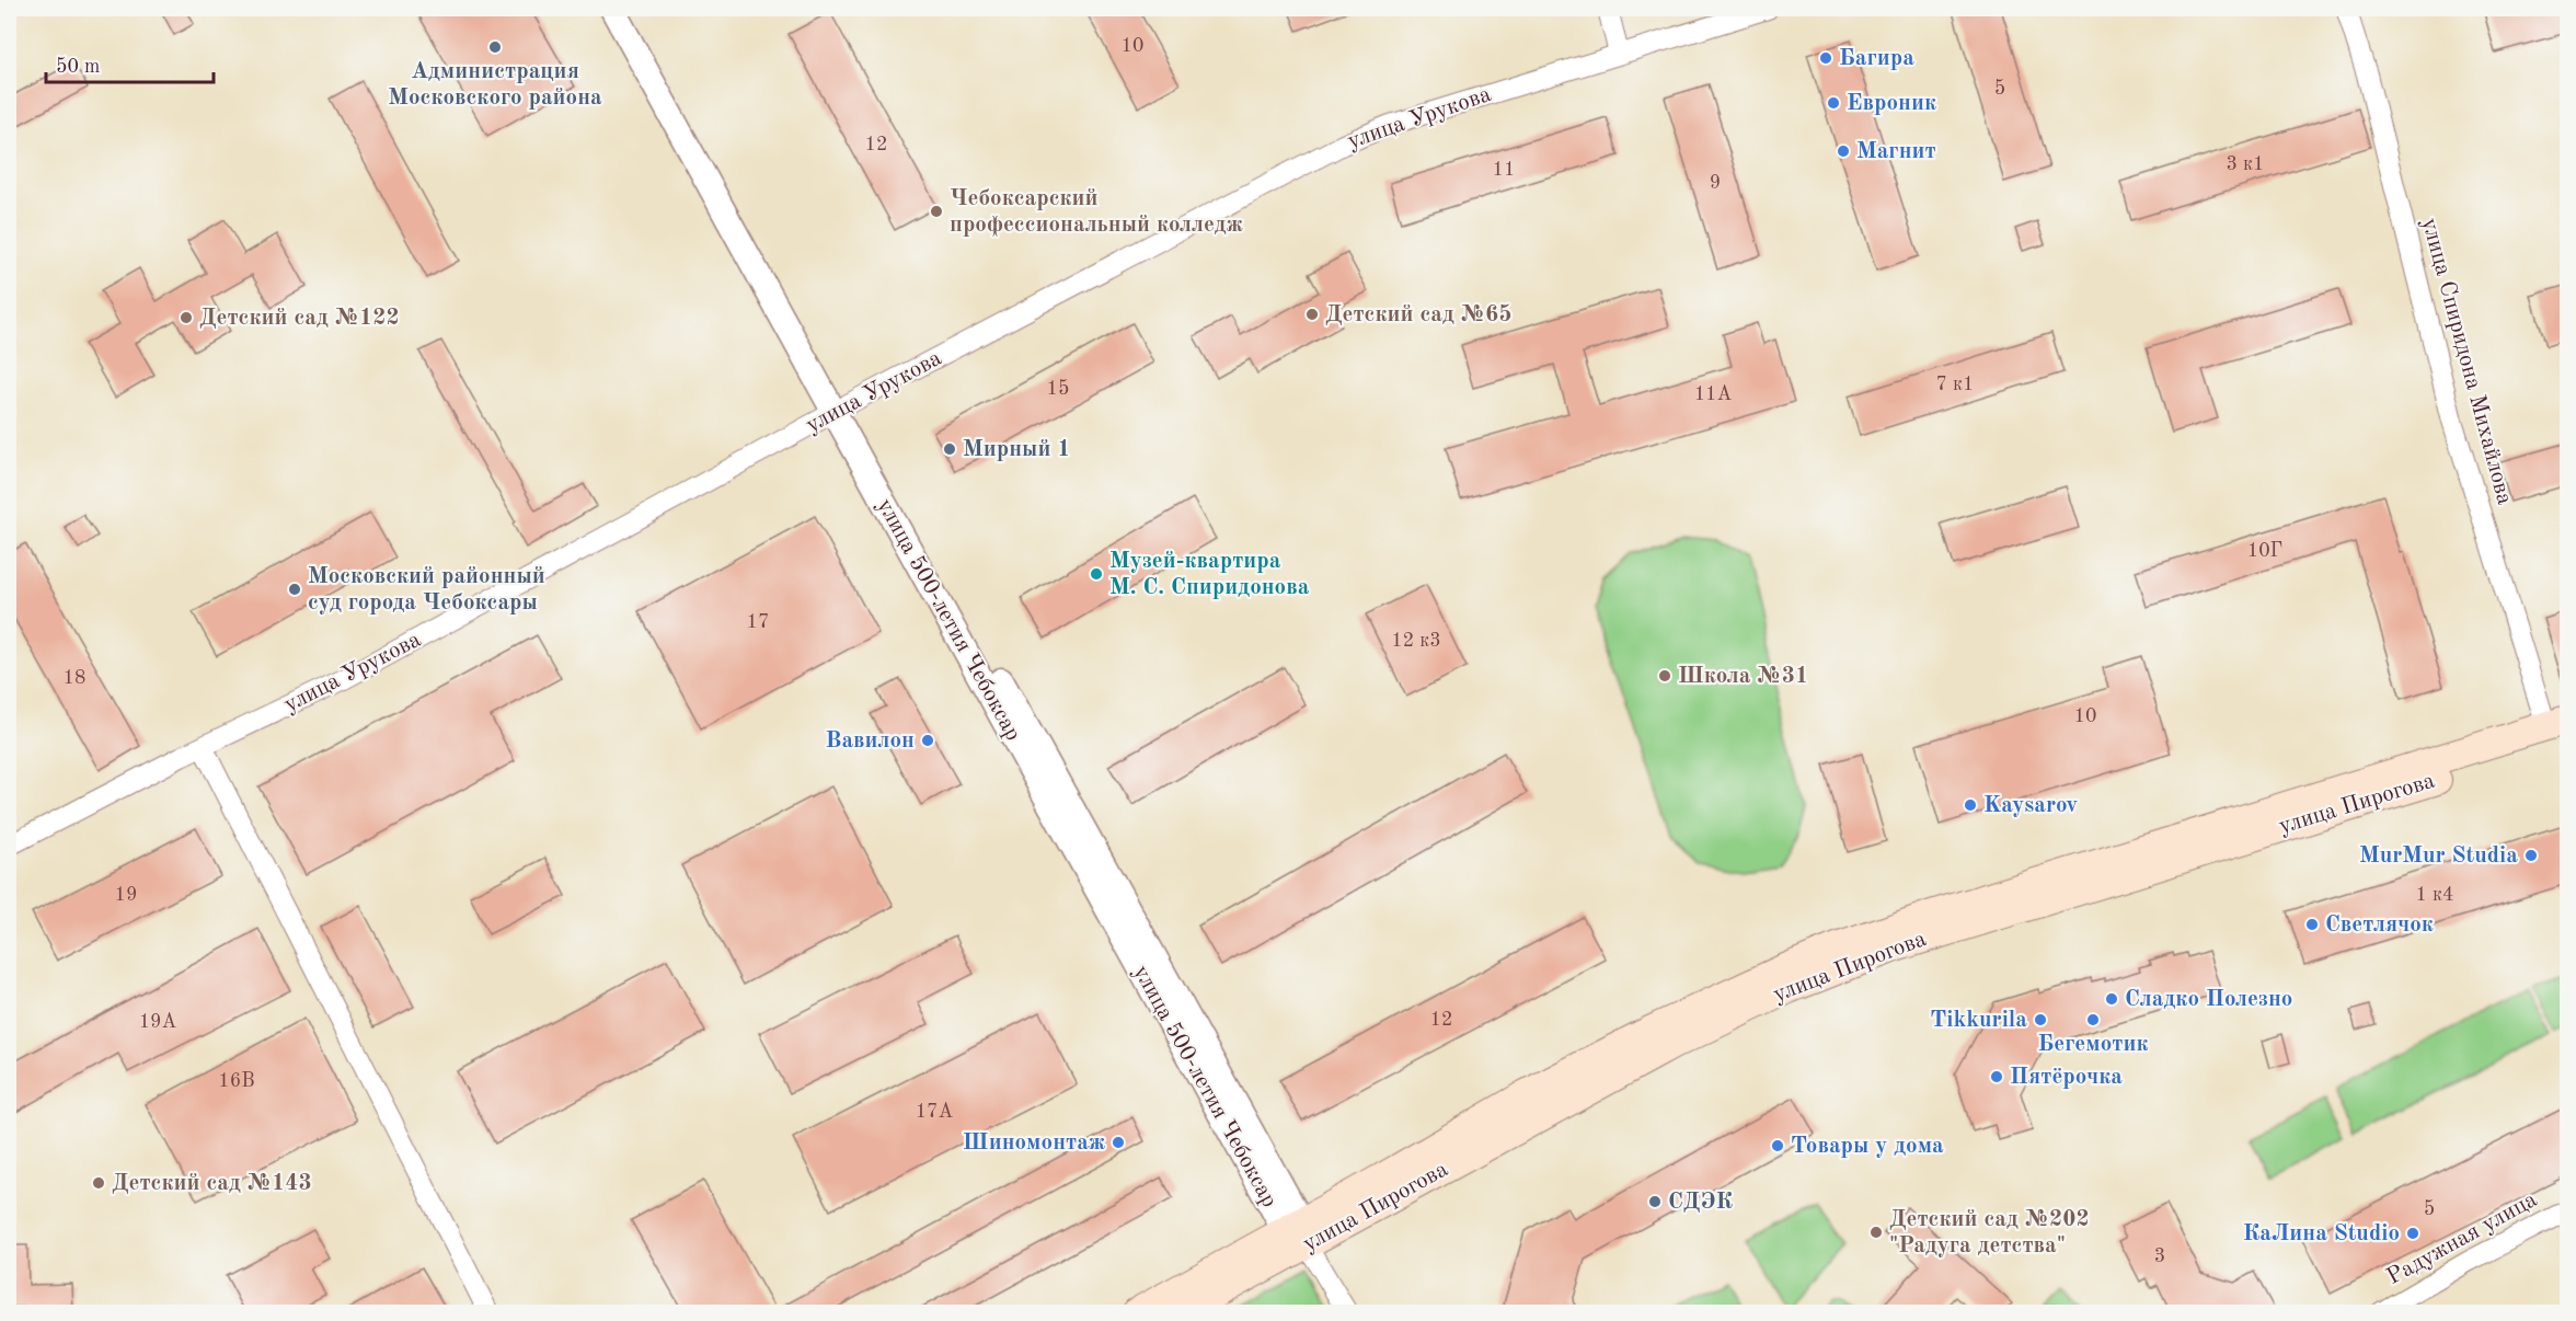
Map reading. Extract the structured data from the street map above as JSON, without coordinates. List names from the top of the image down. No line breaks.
{"streets":{"main road":["улица Пирогова"],"street":["улица Урукова","улица Спиридона Михайлова","улица 500-летия Чебоксар","Радужная улица"]},"crossings":[["улица Урукова","улица 500-летия Чебоксар"],["улица Спиридона Михайлова","улица Пирогова"],["улица 500-летия Чебоксар","улица Пирогова"]],"places":["Администрация Московского района","Багира","Евроник","Магнит","Чебоксарский профессиональный колледж","Детский сад №65","Детский сад №122","Мирный 1","Музей-квартира М. С. Спиридонова","Московский районный суд города Чебоксары","Школа №31","Вавилон","Kaysarov","MurMur Studia","Светлячок","Сладко Полезно","Tikkurila","Бегемотик","Пятёрочка","Шиномонтаж","Товары у дома","Детский сад №143","СДЭК","Детский сад №202 \"Радуга детства\"","КаЛина Studio"],"house_numbers":["10","5","12","3 к1","11","9","7 к1","15","11А","10Г","17","12 к3","18","10","19","1 к4","12","19А","16В","17А","5","3"],"scale_bar":"50 m"}
